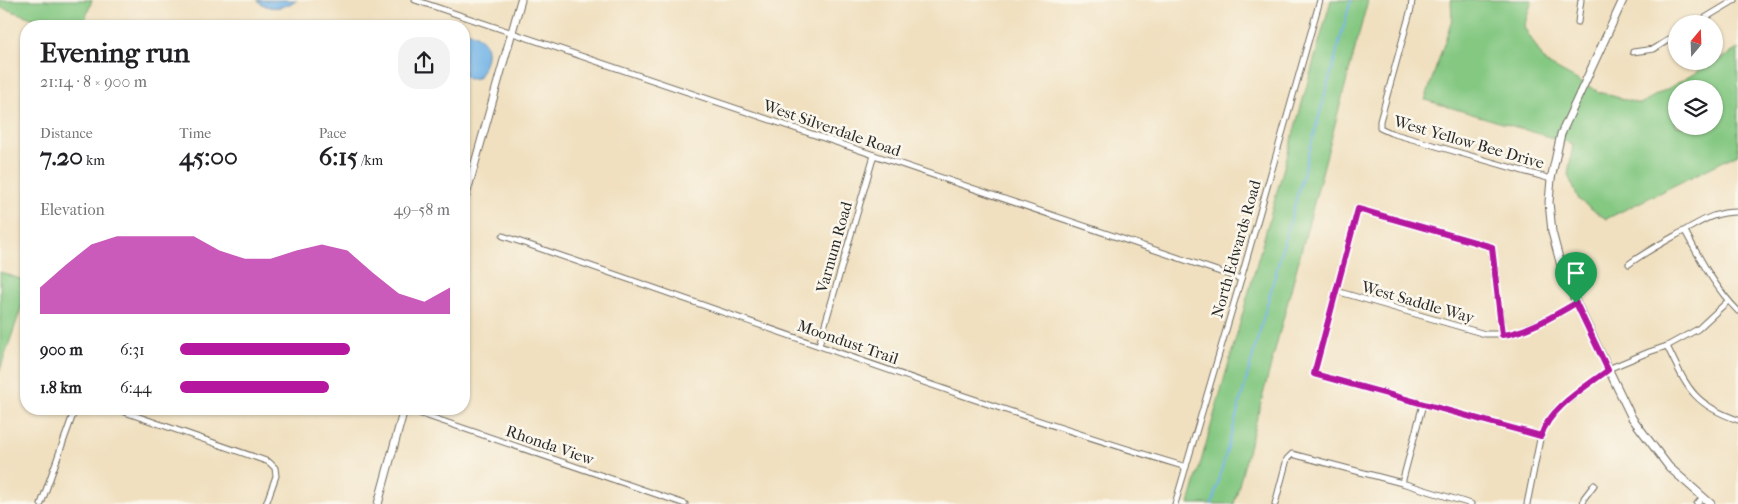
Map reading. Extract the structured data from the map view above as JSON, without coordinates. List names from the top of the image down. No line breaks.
{"streets":{"street":["West Silverdale Road","West Yellow Bee Drive","Varnum Road","North Edwards Road","West Saddle Way","Moondust Trail","Rhonda View"]},"crossings":[["West Silverdale Road","Varnum Road"],["West Silverdale Road","North Edwards Road"],["Varnum Road","Moondust Trail"],["North Edwards Road","Moondust Trail"]],"north":"top","page":{"heading":["Evening run","21:14 · 8 × 900 m"],"stats":[["Distance","7.20 km"],["Time","45:00"],["Pace","6:15 /km"]],"chart":["Elevation","49–58 m"],"list":[{"name":"900 m","note":"6:31"},{"name":"1.8 km","note":"6:44"}]}}
